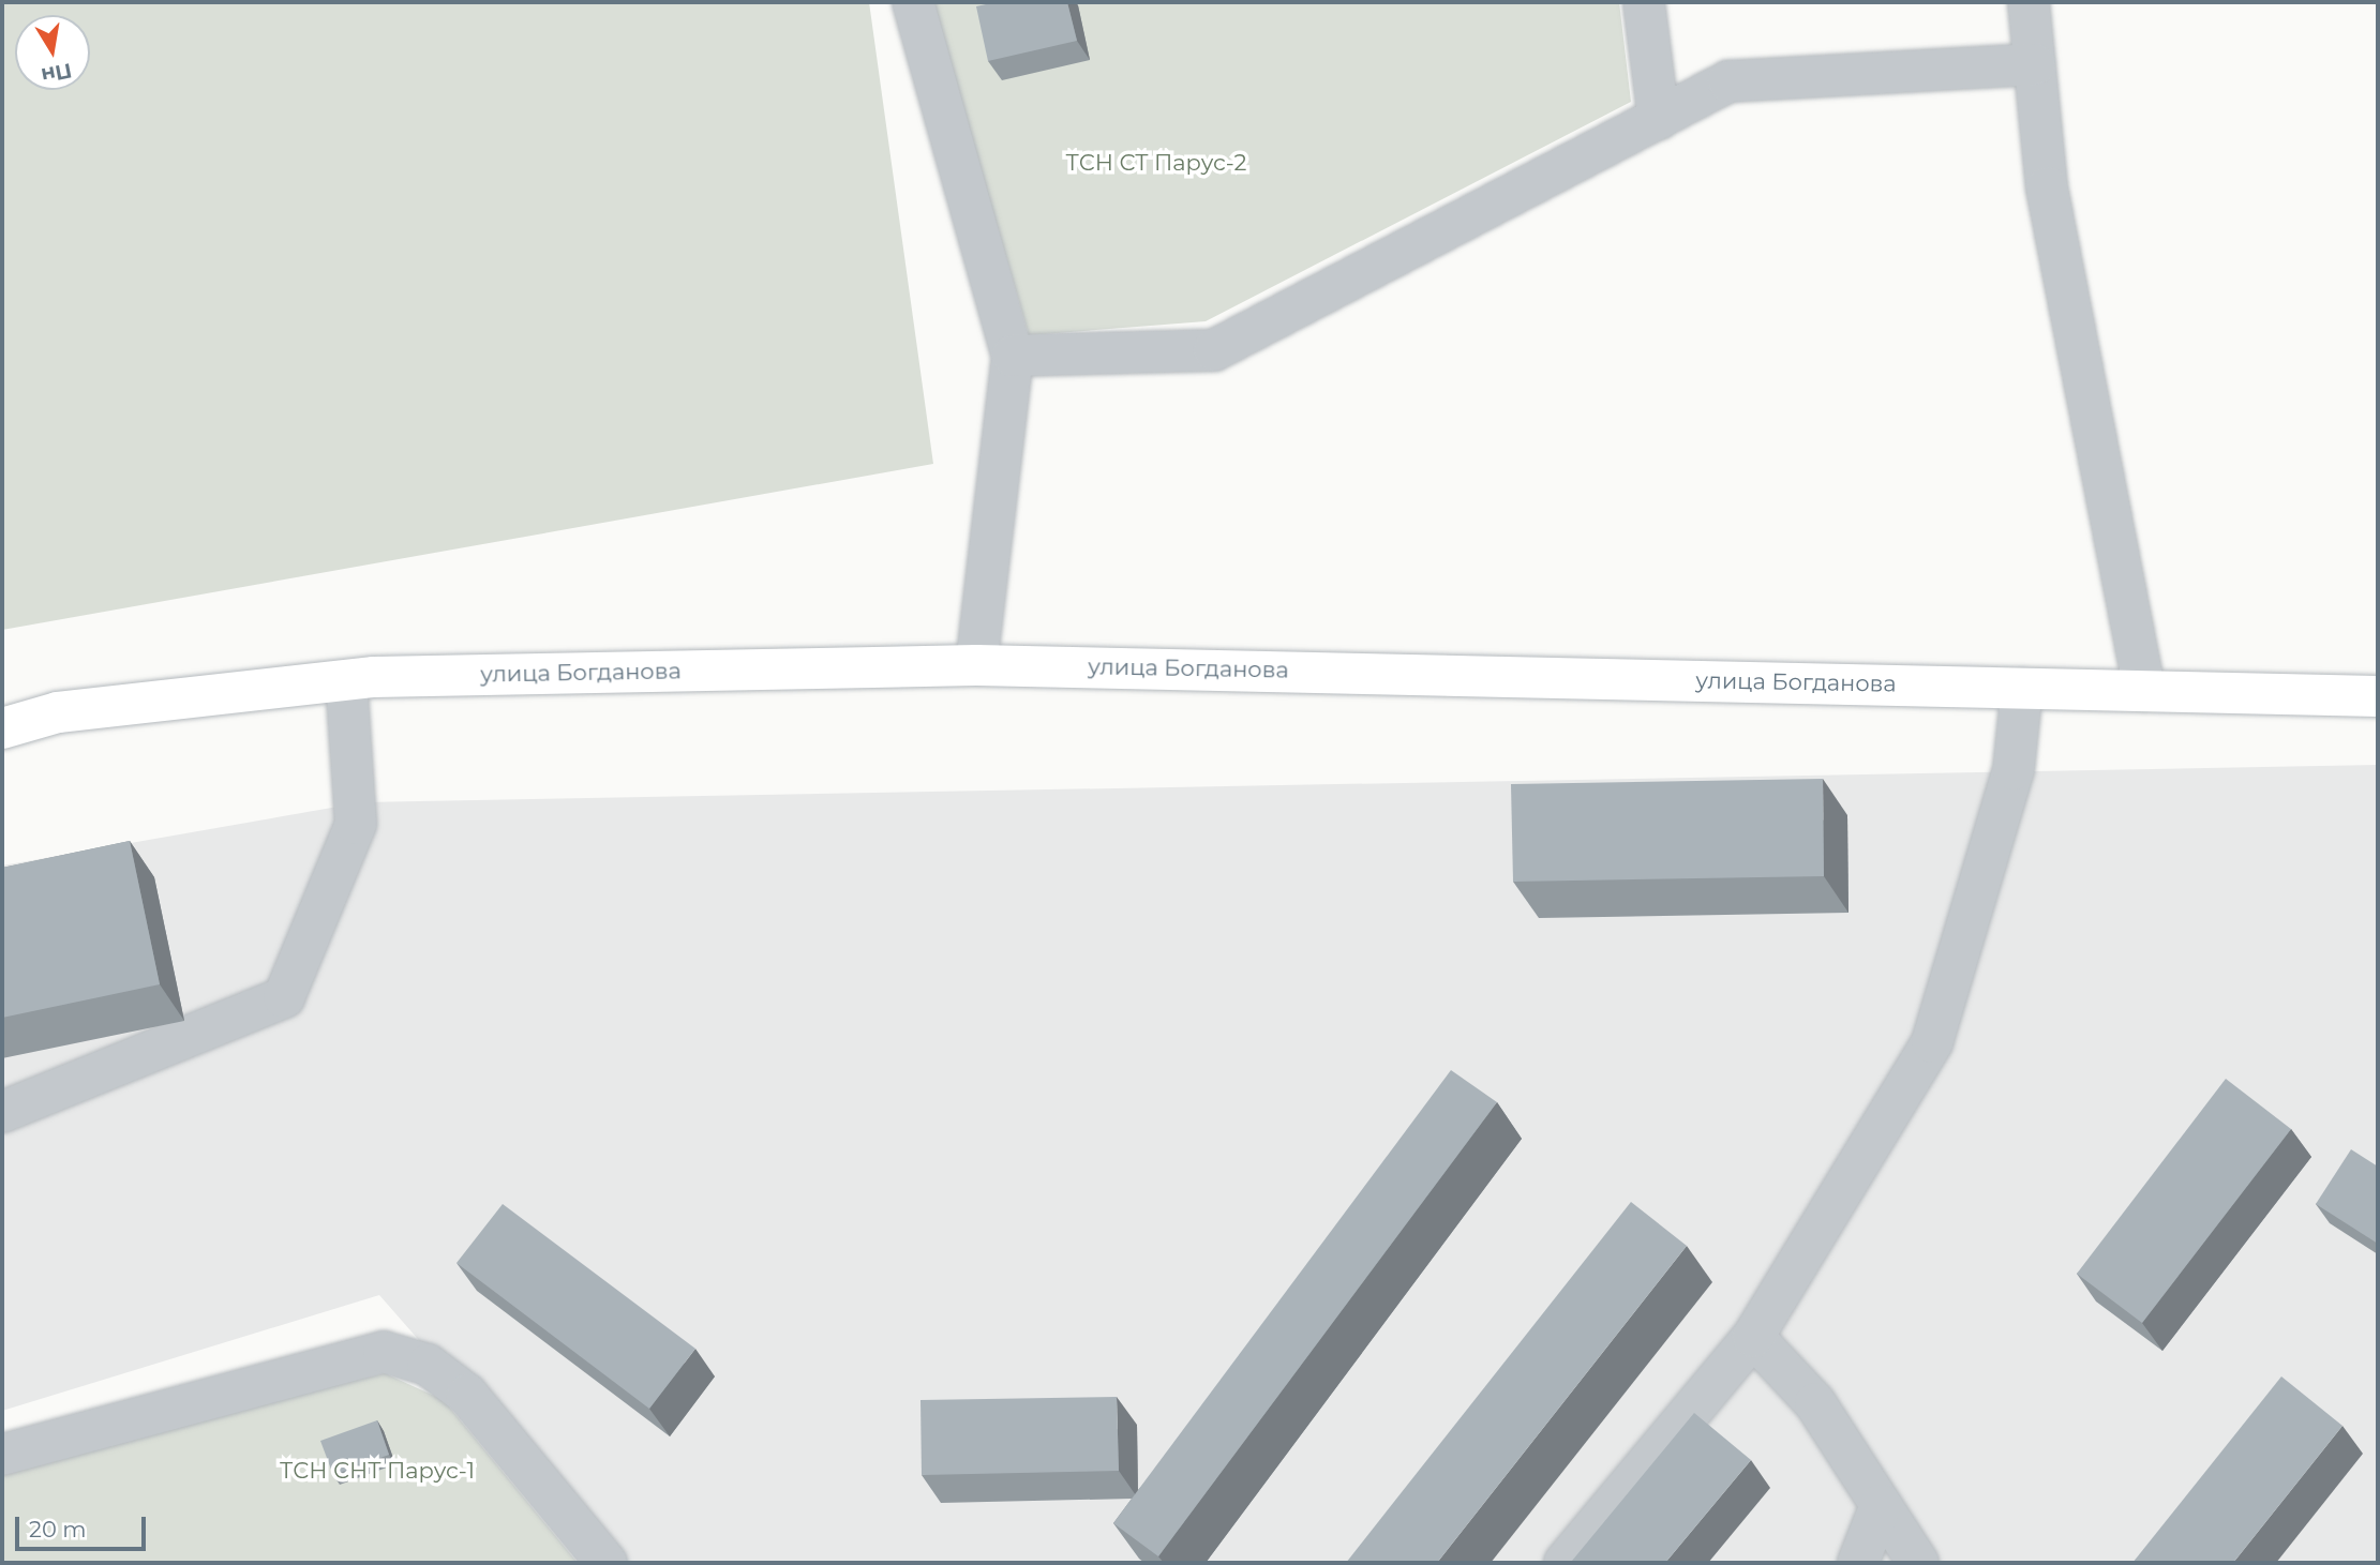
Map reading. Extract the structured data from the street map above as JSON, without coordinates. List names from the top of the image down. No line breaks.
{"streets":{"main road":["улица Богданова"]},"parks":["ТСН СТ Парус-2","ТСН СНТ Парус-1"],"scale_bar":"20 m","north":"bottom"}
